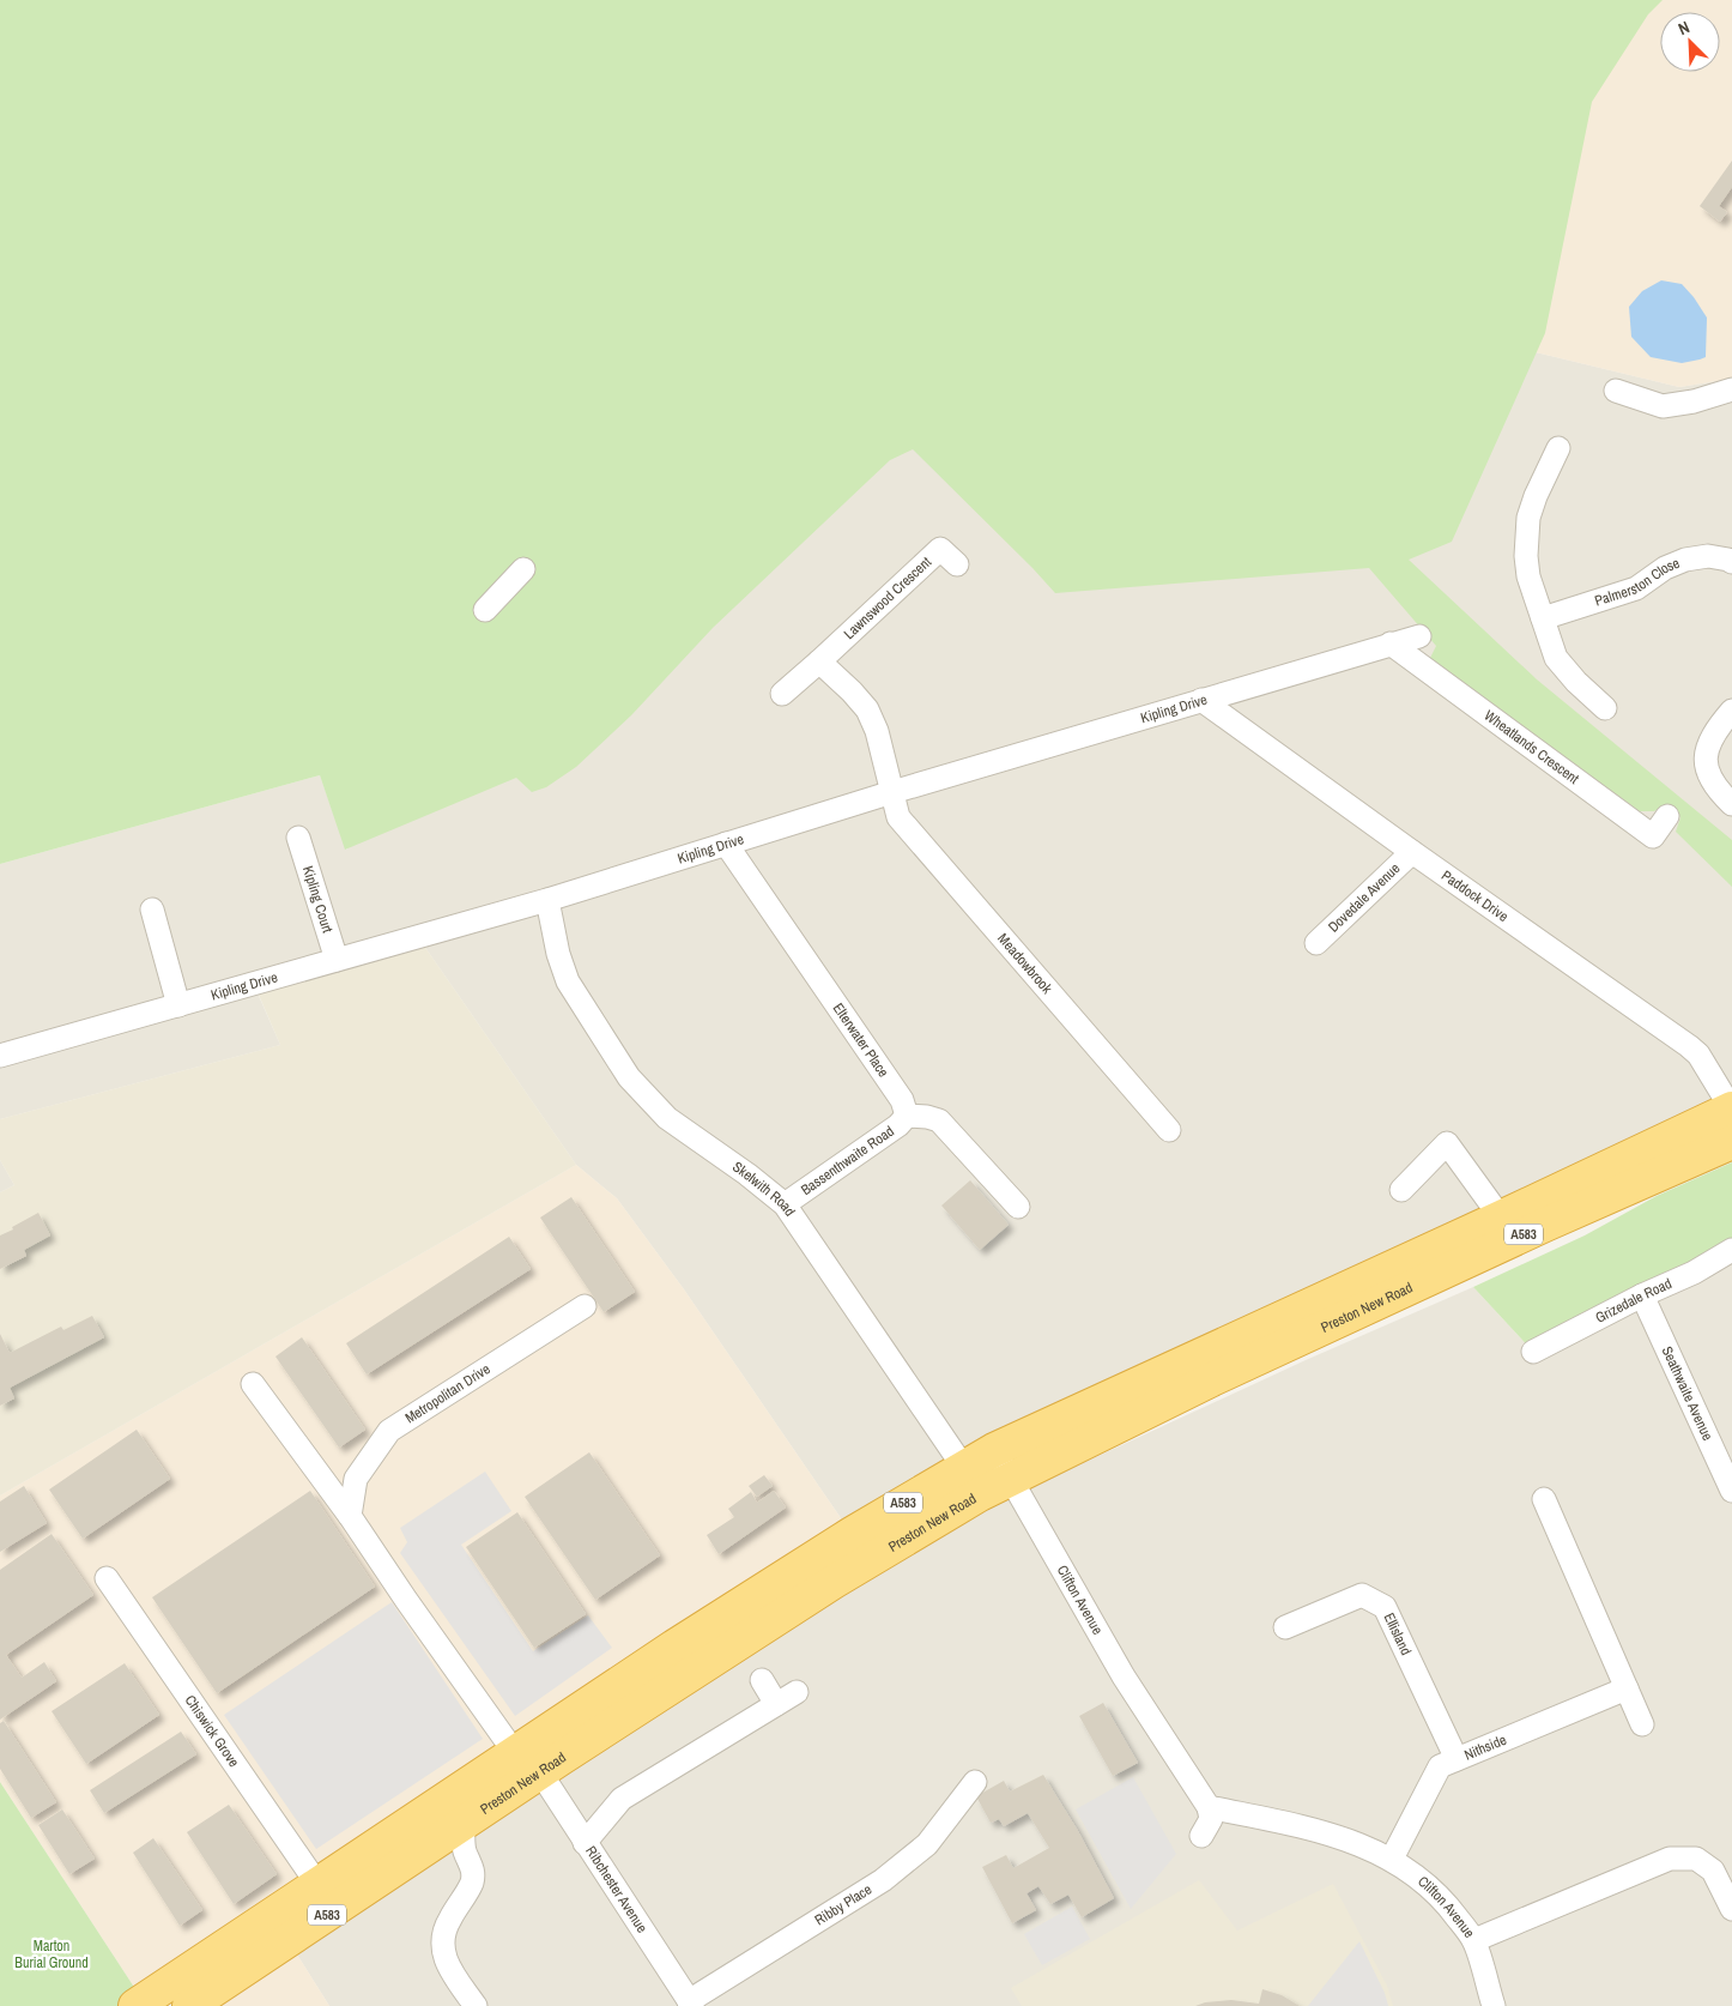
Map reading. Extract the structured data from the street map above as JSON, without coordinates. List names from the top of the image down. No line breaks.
{"streets":{"highway":["A583","Preston New Road"],"street":["Palmerston Close","Lawnswood Crescent","Kipling Drive","Wheatlands Crescent","Paddock Drive","Dovedale Avenue","Kipling Court","Meadowbrook","Elterwater Place","Bassenthwaite Road","Skelwith Road","Grizedale Road","Seathwaite Avenue","Metropolitan Drive","Clifton Avenue","Ellisland","Chiswick Grove","Nithside","Ribchester Avenue","Ribby Place"]},"crossings":[["Kipling Drive","Wheatlands Crescent"],["Kipling Drive","Paddock Drive"],["Kipling Drive","Kipling Court"],["Kipling Drive","Meadowbrook"],["Kipling Drive","Elterwater Place"],["Kipling Drive","Skelwith Road"],["Paddock Drive","Dovedale Avenue"],["Paddock Drive","Preston New Road"],["Elterwater Place","Bassenthwaite Road"],["Bassenthwaite Road","Skelwith Road"],["Skelwith Road","Preston New Road"],["Grizedale Road","Seathwaite Avenue"],["Preston New Road","Clifton Avenue"],["Preston New Road","Chiswick Grove"],["Preston New Road","Ribchester Avenue"],["Clifton Avenue","Nithside"],["Ellisland","Nithside"],["Ribchester Avenue","Ribby Place"]],"parks":["Marton Burial Ground"],"north":"top left"}
